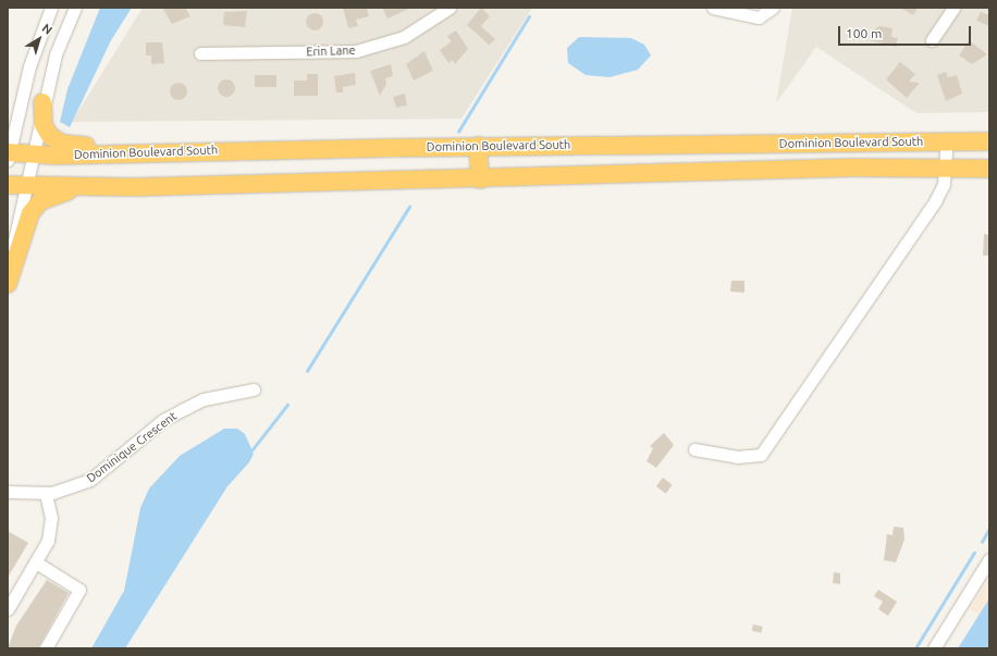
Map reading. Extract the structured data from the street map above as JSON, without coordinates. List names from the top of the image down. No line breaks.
{"streets":{"highway":["Dominion Boulevard South"],"street":["Erin Lane","Dominique Crescent"]},"scale_bar":"100 m","north":"top right"}
